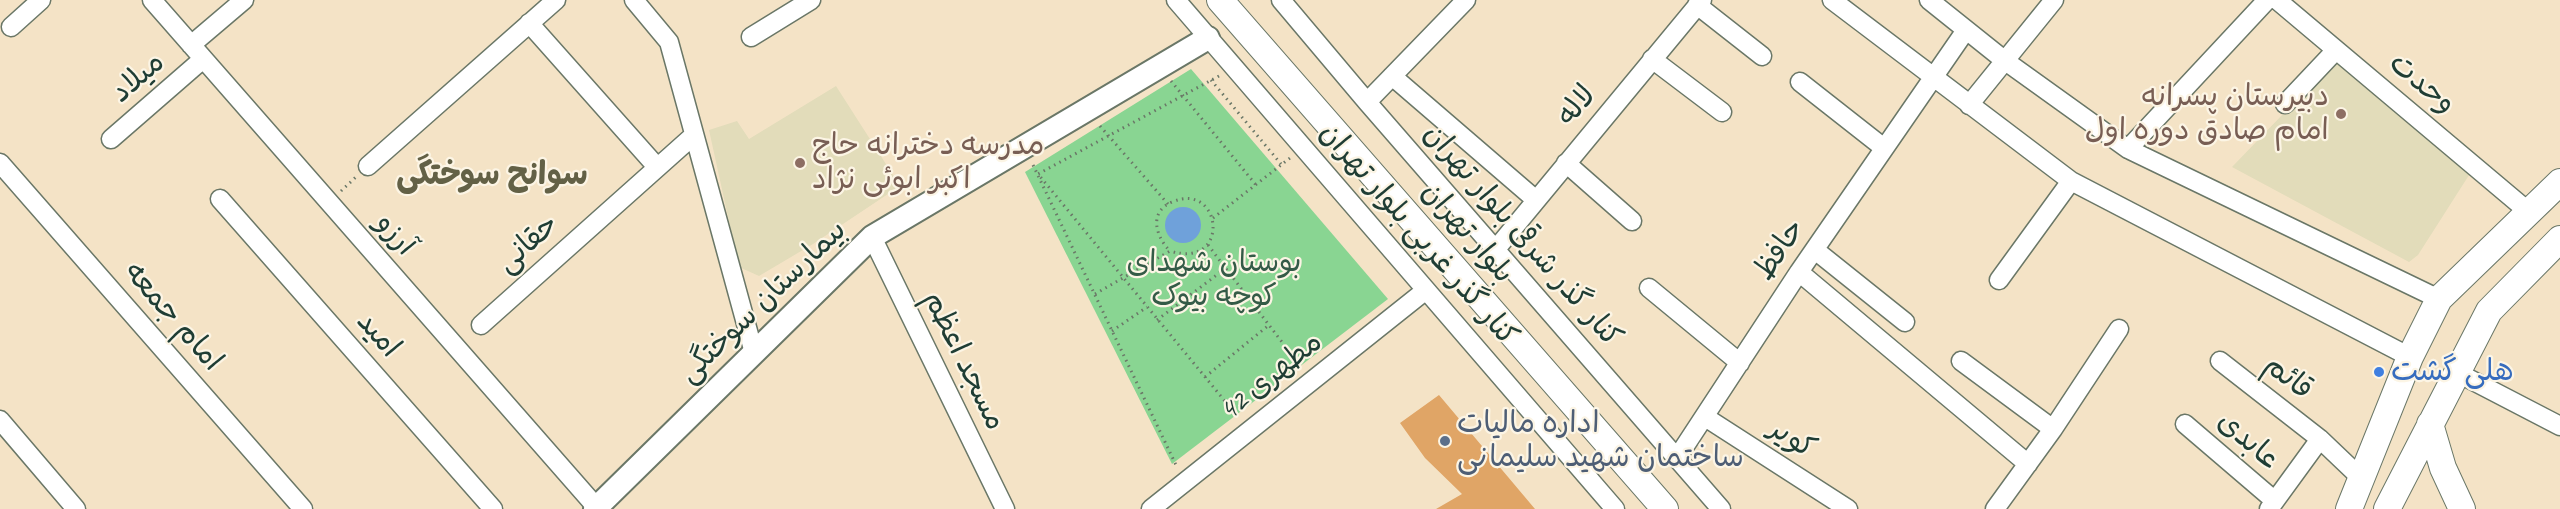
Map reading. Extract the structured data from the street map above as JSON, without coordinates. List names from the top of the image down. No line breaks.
{"streets":{"main road":["بلوار تهران"],"street":["میلاد","وحدت","لاله","آرزو","کنار گذر غربی بلوار تهران","کنار گذر شرقی بلوار تهران","حقانی","حافظ","بیمارستان سوختگی","امام جمعه","امید","مسجد اعظم","مطهری 42","قائم","کویر","عابدی"]},"crossings":[["میلاد","آرزو"],["لاله","کنار گذر شرقی بلوار تهران"],["آرزو","بیمارستان سوختگی"],["کنار گذر غربی بلوار تهران","بیمارستان سوختگی"],["کنار گذر غربی بلوار تهران","مطهری 42"],["کنار گذر شرقی بلوار تهران","حافظ"],["حافظ","کویر"],["بیمارستان سوختگی","مسجد اعظم"],["قائم","عابدی"]],"districts":["سوانح سوختگی"],"parks":["بوستان شهدای کوچه بیوک"],"places":["دبیرستان پسرانه امام صادق دوره اول","مدرسه دخترانه حاج اکبر ابوئی نژاد","هلى گشت","اداره مالیات ساختمان شهید سلیمانی"]}
